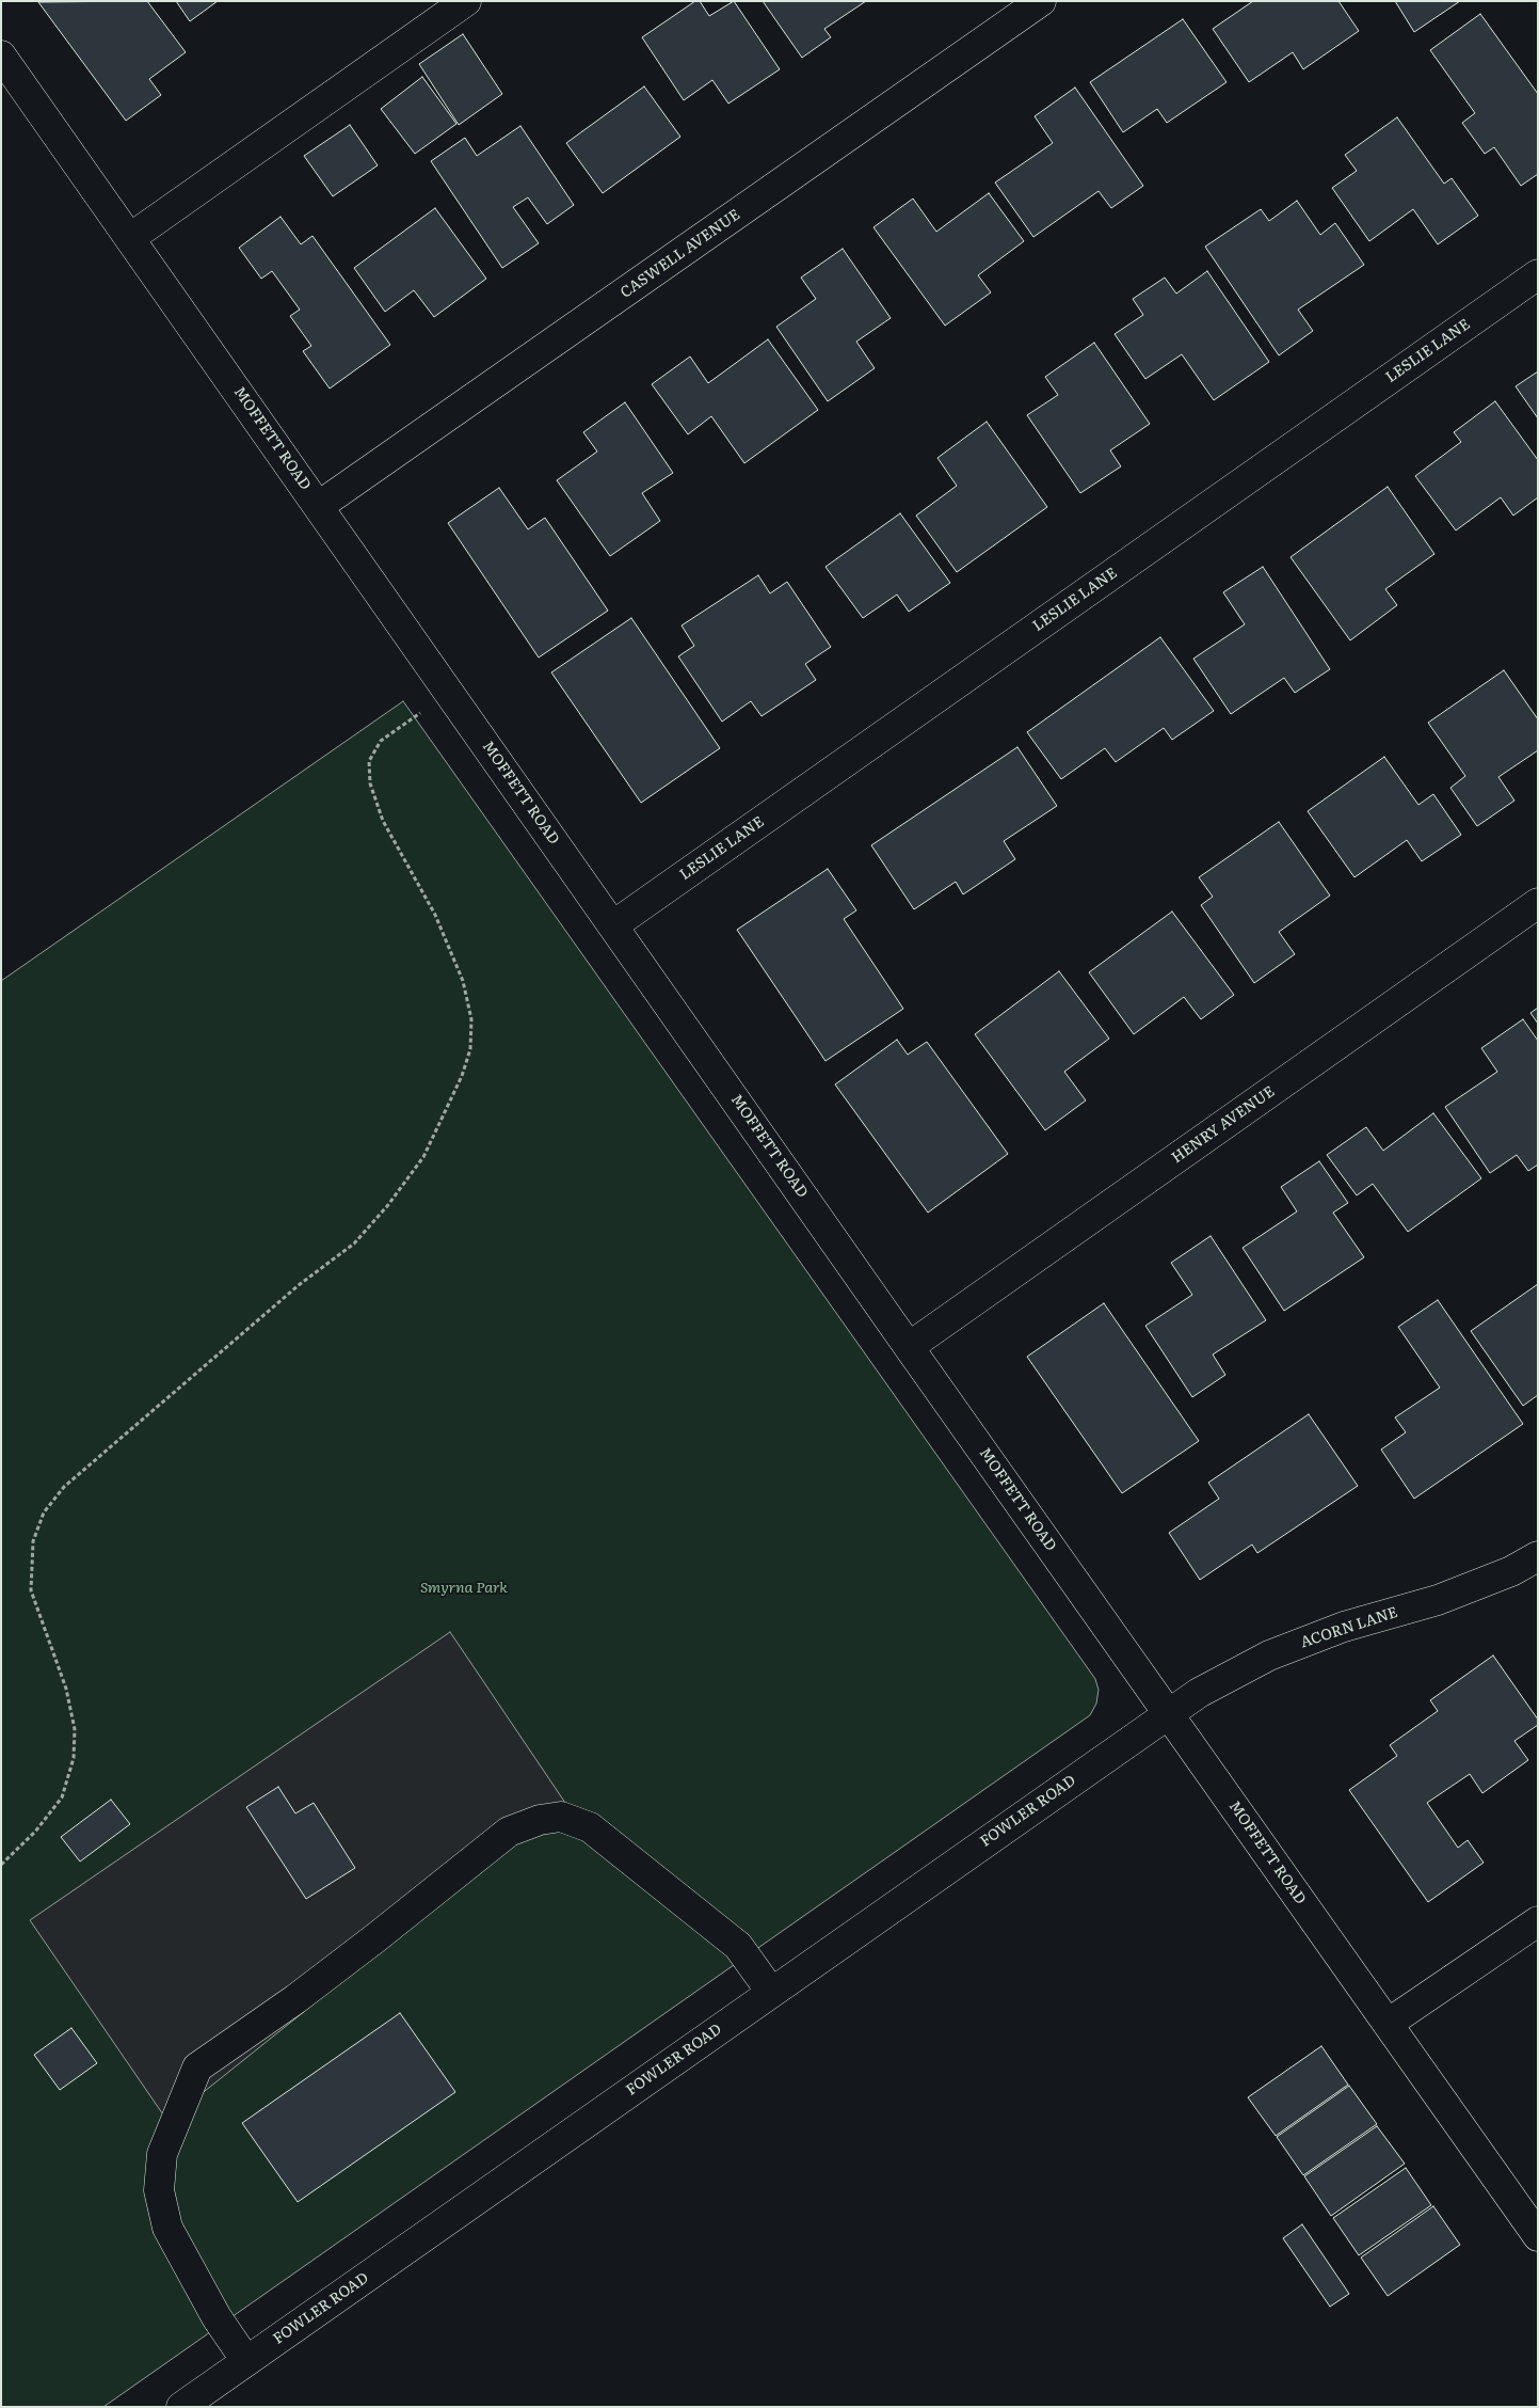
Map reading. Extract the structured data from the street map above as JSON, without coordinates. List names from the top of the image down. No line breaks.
{"streets":{"street":["CASWELL AVENUE","LESLIE LANE","MOFFETT ROAD","HENRY AVENUE","ACORN LANE","FOWLER ROAD"]},"crossings":[["CASWELL AVENUE","MOFFETT ROAD"],["LESLIE LANE","MOFFETT ROAD"],["MOFFETT ROAD","HENRY AVENUE"],["MOFFETT ROAD","ACORN LANE"],["MOFFETT ROAD","FOWLER ROAD"],["ACORN LANE","FOWLER ROAD"]],"parks":["Smyrna Park"]}
